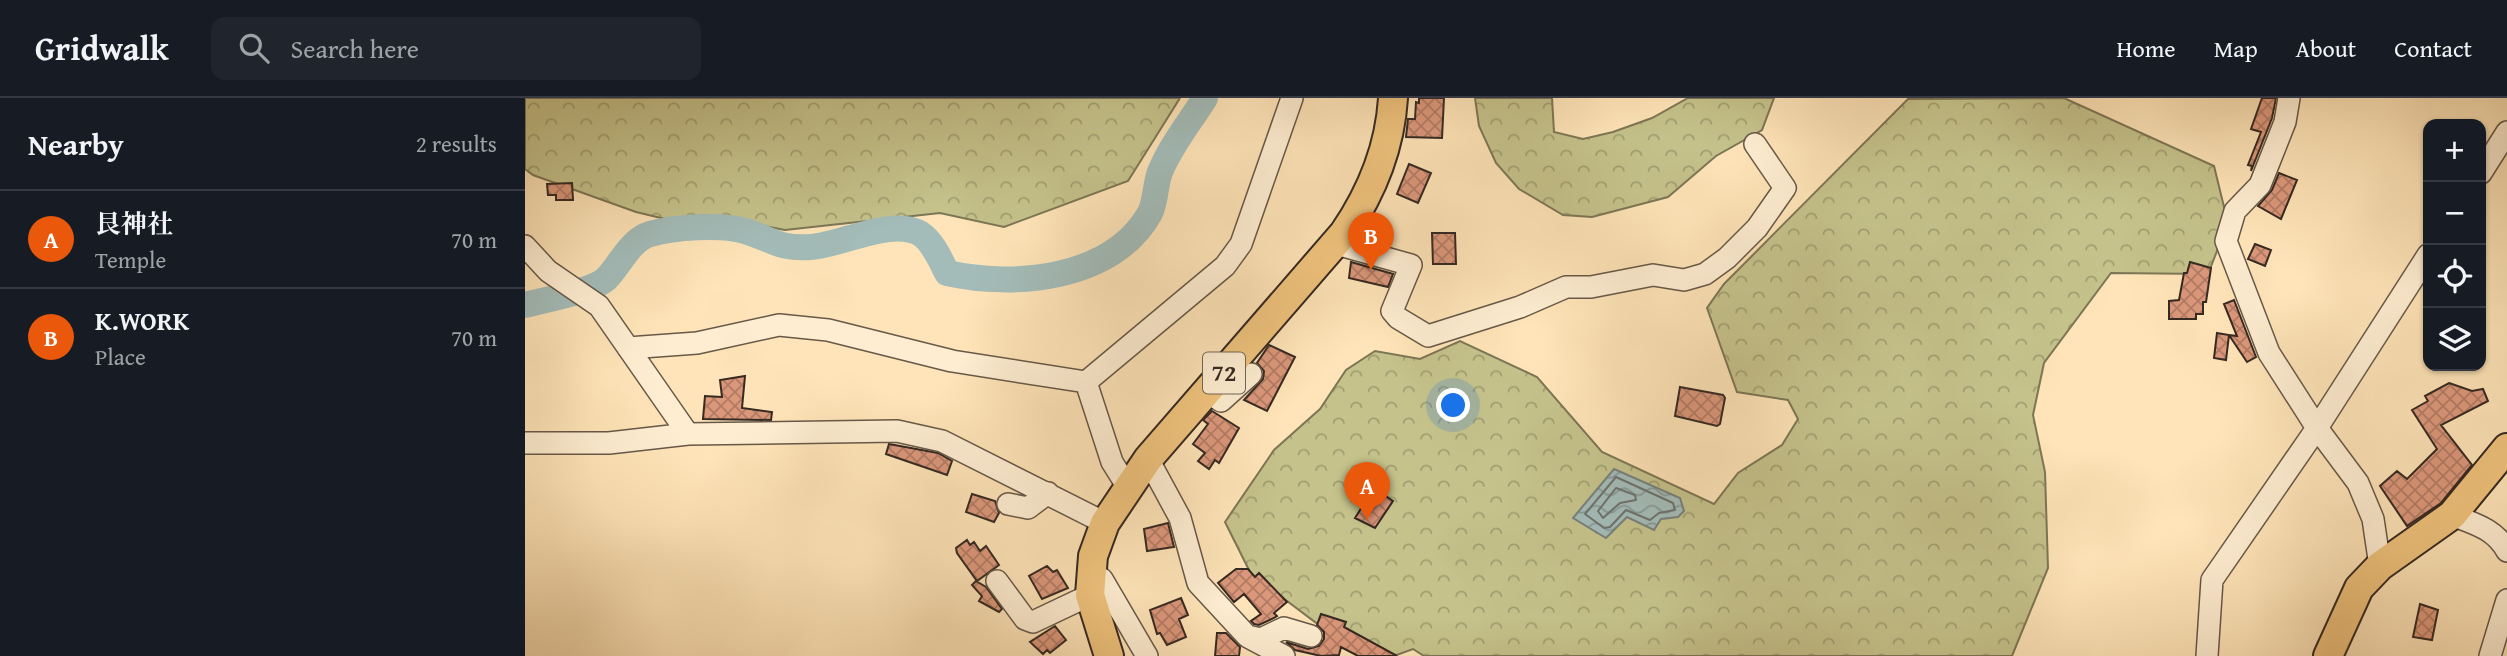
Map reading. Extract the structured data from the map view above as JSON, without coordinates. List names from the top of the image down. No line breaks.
{"streets":{"main road":["72"]},"page":{"header":"Gridwalk","search":"Search here","nav":["Home","Map","About","Contact"],"heading":["Nearby","2 results"],"map_buttons":["+","−"],"list":[{"mark":"A","name":"艮神社","note":"Temple","value":"70 m"},{"mark":"B","name":"K.WORK","note":"Place","value":"70 m"}],"pins":["B","A"]}}
